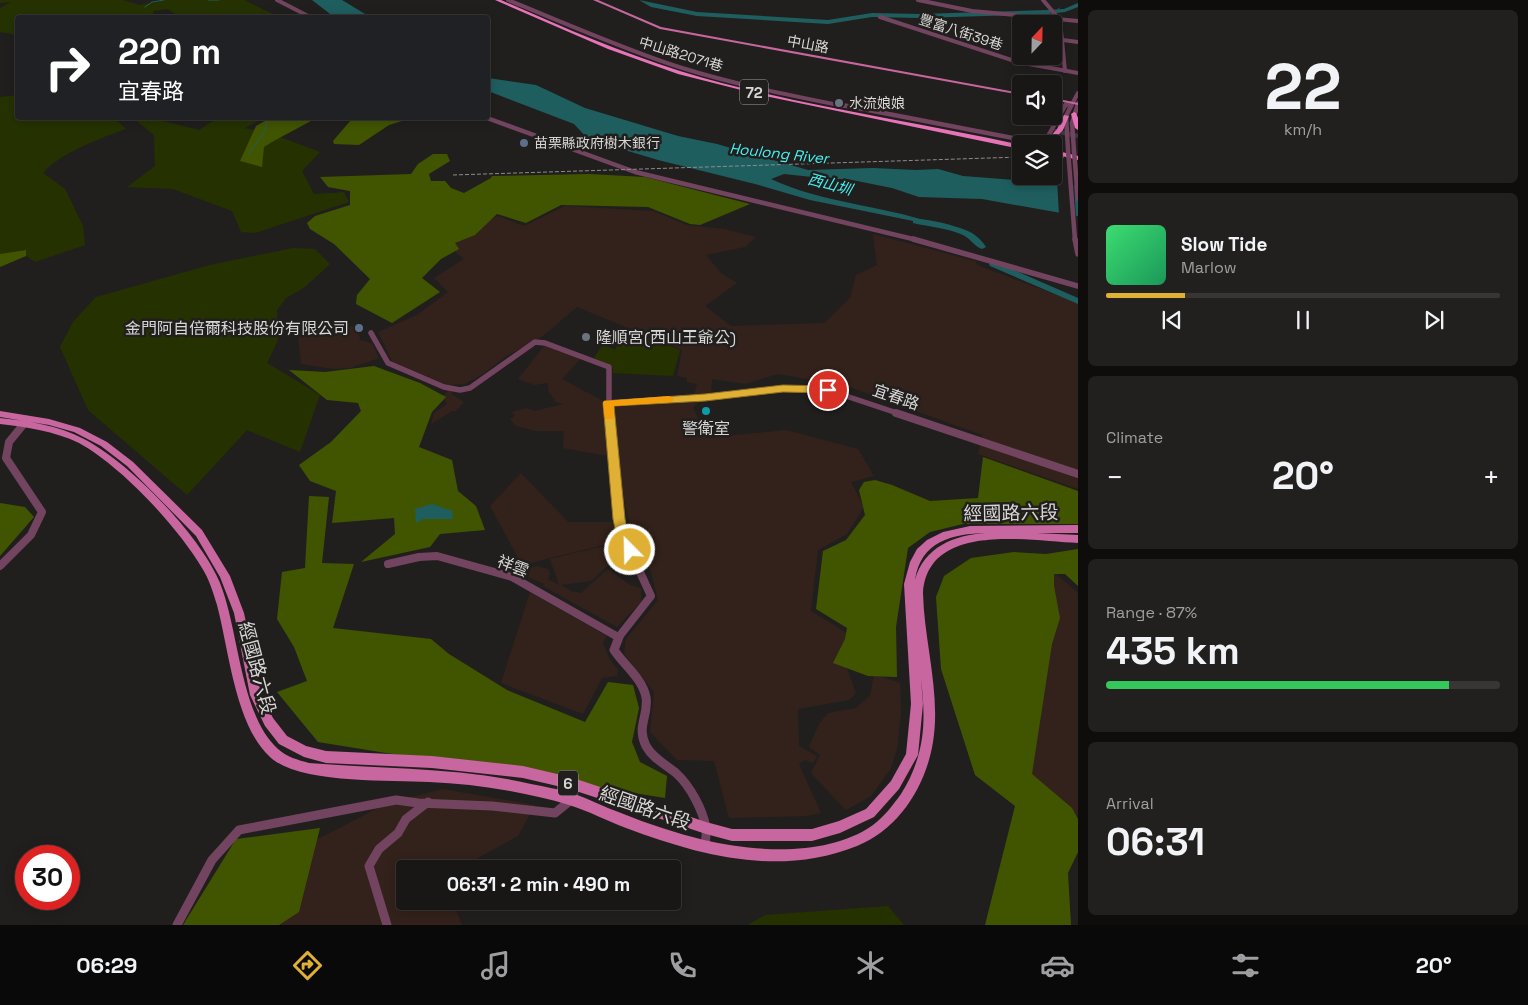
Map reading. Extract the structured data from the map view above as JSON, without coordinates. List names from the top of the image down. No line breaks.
{"streets":{"highway":["72"],"main road":["中山路","經國路六段","6"],"street":["豐富八街39巷","中山路2071巷","宜春路","祥雲"]},"water":["Houlong River","西山圳"],"places":["水流娘娘","苗栗縣政府樹木銀行","金門阿自倍爾科技股份有限公司","隆順宮(西山王爺公)","警衛室"],"north":"top","page":{"tile":[["22","km/h"],"Climate",["Range · 87%","435 km"],["Arrival","06:31"]],"turn":["220 m","宜春路"],"song":["Slow Tide","Marlow"],"heat":["−","20°","+"],"limit":"30","trip":"06:31 · 2 min · 490 m","tabs":["06:29","20°"]}}
